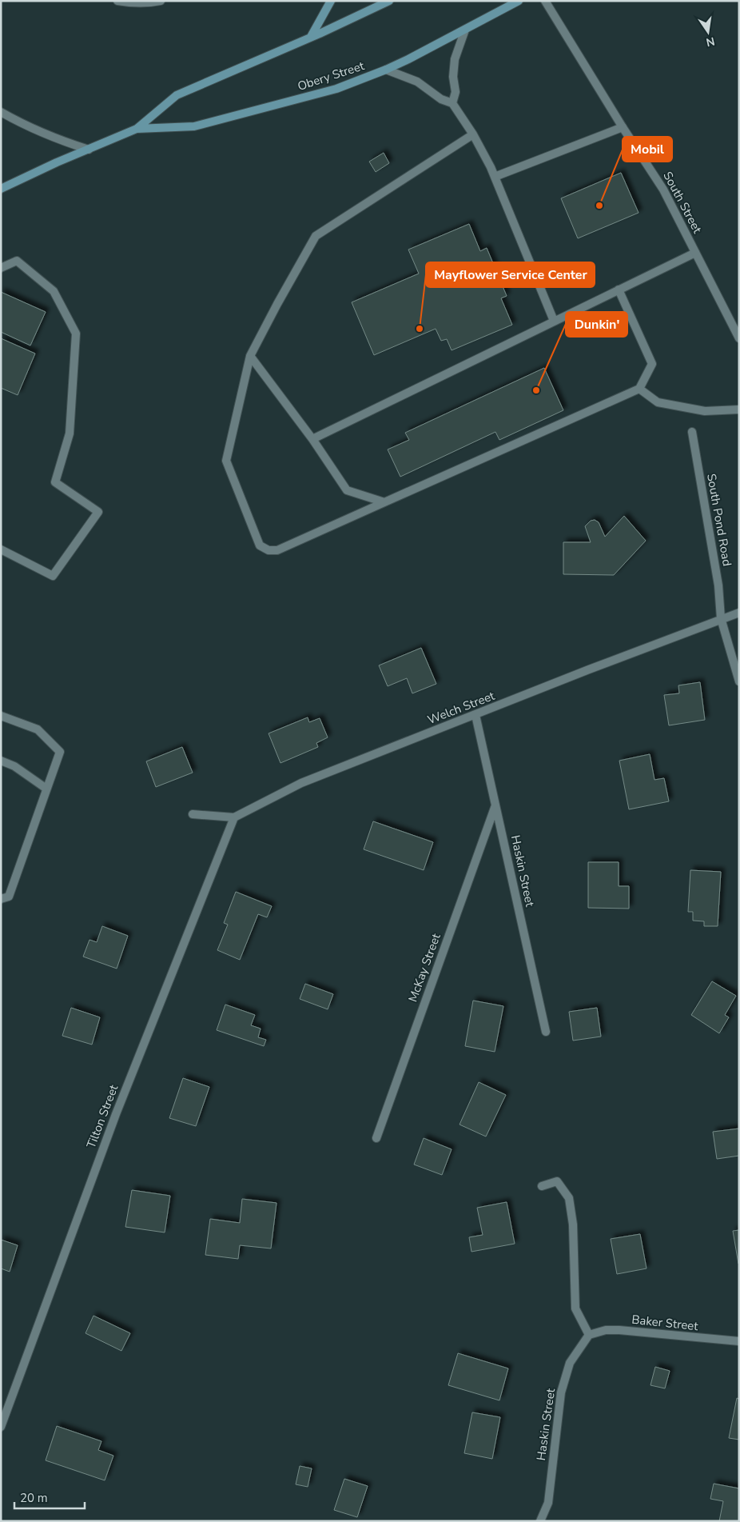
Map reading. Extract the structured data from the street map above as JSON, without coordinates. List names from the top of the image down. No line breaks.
{"streets":{"main road":["Obery Street"],"street":["South Street","South Pond Road","Welch Street","Haskin Street","McKay Street","Tilton Street","Baker Street"]},"crossings":[["South Pond Road","Welch Street"],["Welch Street","Haskin Street"],["Welch Street","Tilton Street"],["Haskin Street","McKay Street"],["Haskin Street","Baker Street"]],"places":["Mobil","Mayflower Service Center","Dunkin'"],"scale_bar":"20 m","north":"bottom"}
